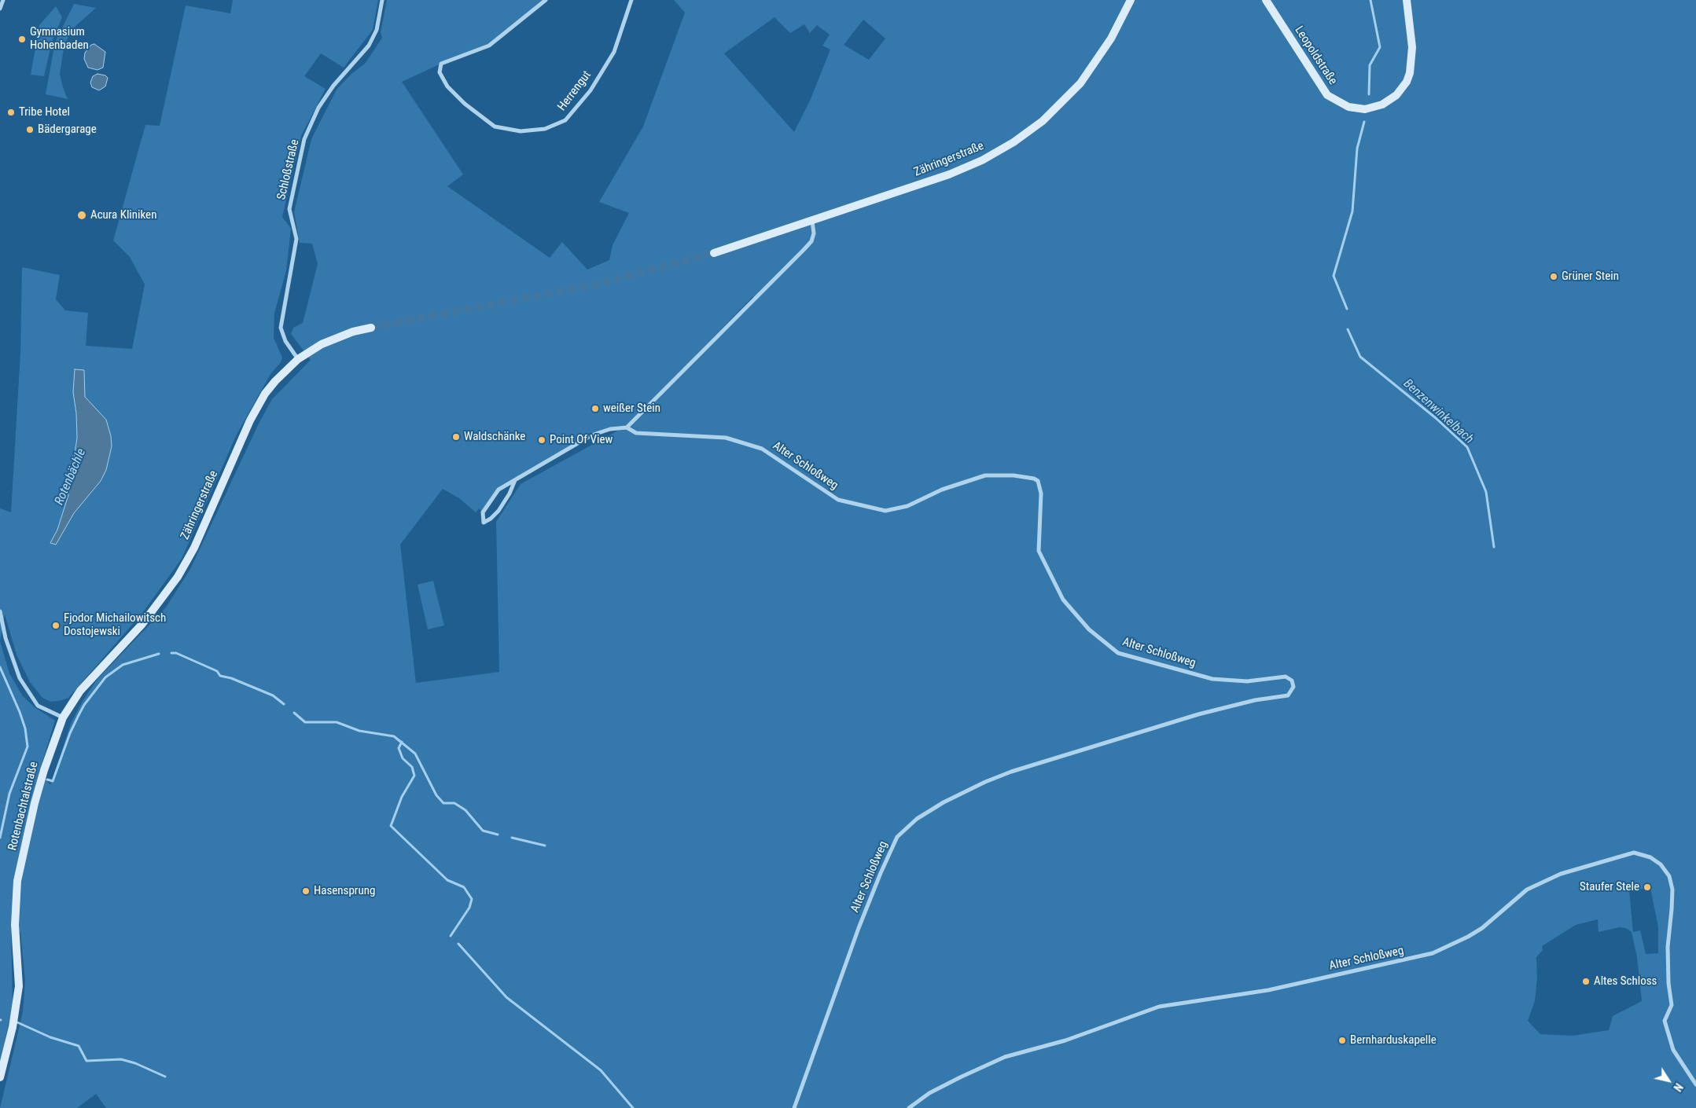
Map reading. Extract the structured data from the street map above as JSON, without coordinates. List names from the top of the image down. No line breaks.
{"streets":{"main road":["Leopoldstraße","Zähringerstraße","Rotenbachtalstraße"],"street":["Herrengut","Schloßstraße","Alter Schloßweg"]},"crossings":[["Zähringerstraße","Schloßstraße"],["Zähringerstraße","Rotenbachtalstraße"]],"water":["Benzenwinkelbach","Rotenbächle"],"places":["Gymnasium Hohenbaden","Tribe Hotel","Bädergarage","Acura Kliniken","Grüner Stein","weißer Stein","Waldschänke","Point Of View","Fjodor Michailowitsch Dostojewski","Staufer Stele","Hasensprung","Altes Schloss","Bernharduskapelle"],"north":"bottom right"}
